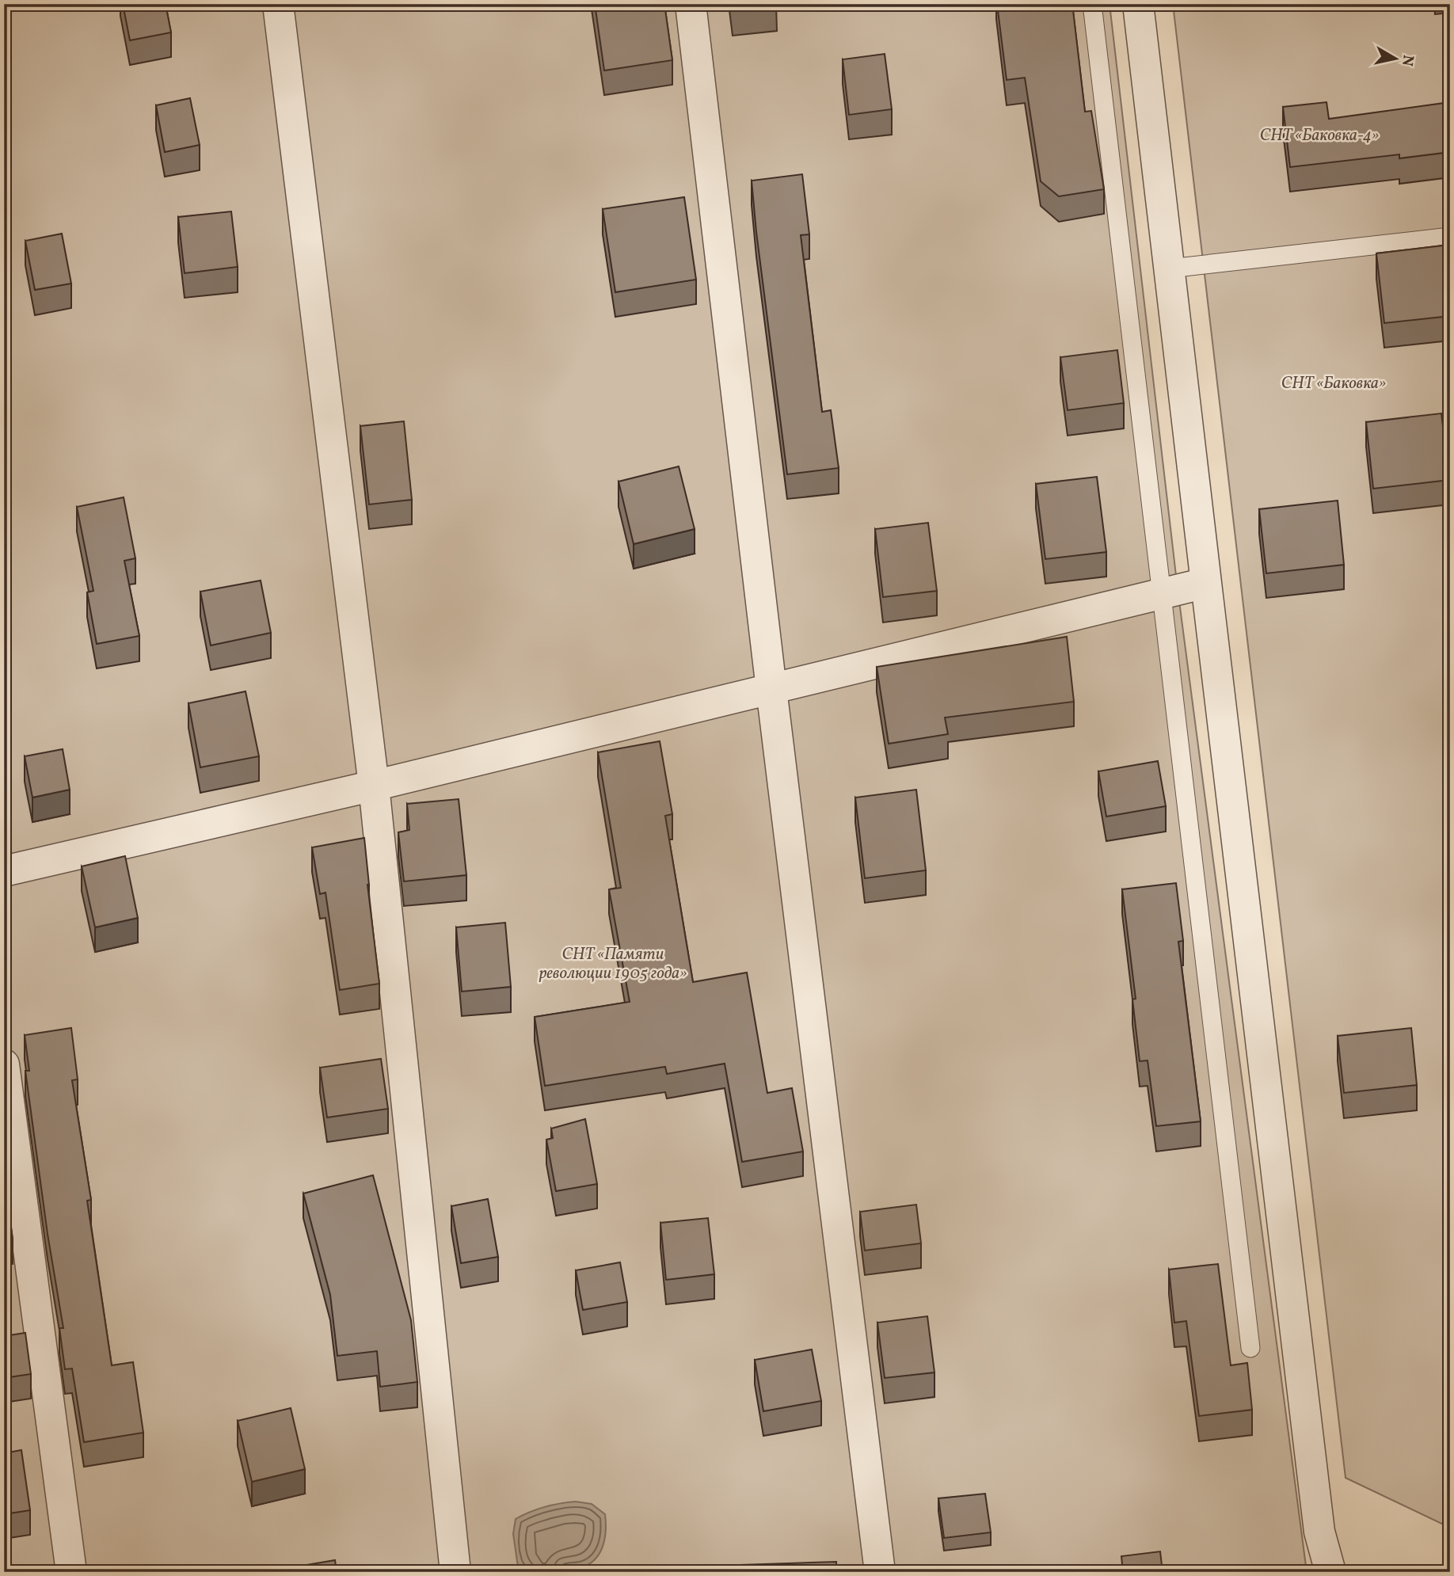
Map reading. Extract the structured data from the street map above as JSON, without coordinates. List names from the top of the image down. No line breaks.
{"parks":["СНТ «Баковка-4»","СНТ «Баковка»","СНТ «Памяти революции 1905 года»"],"north":"right"}
